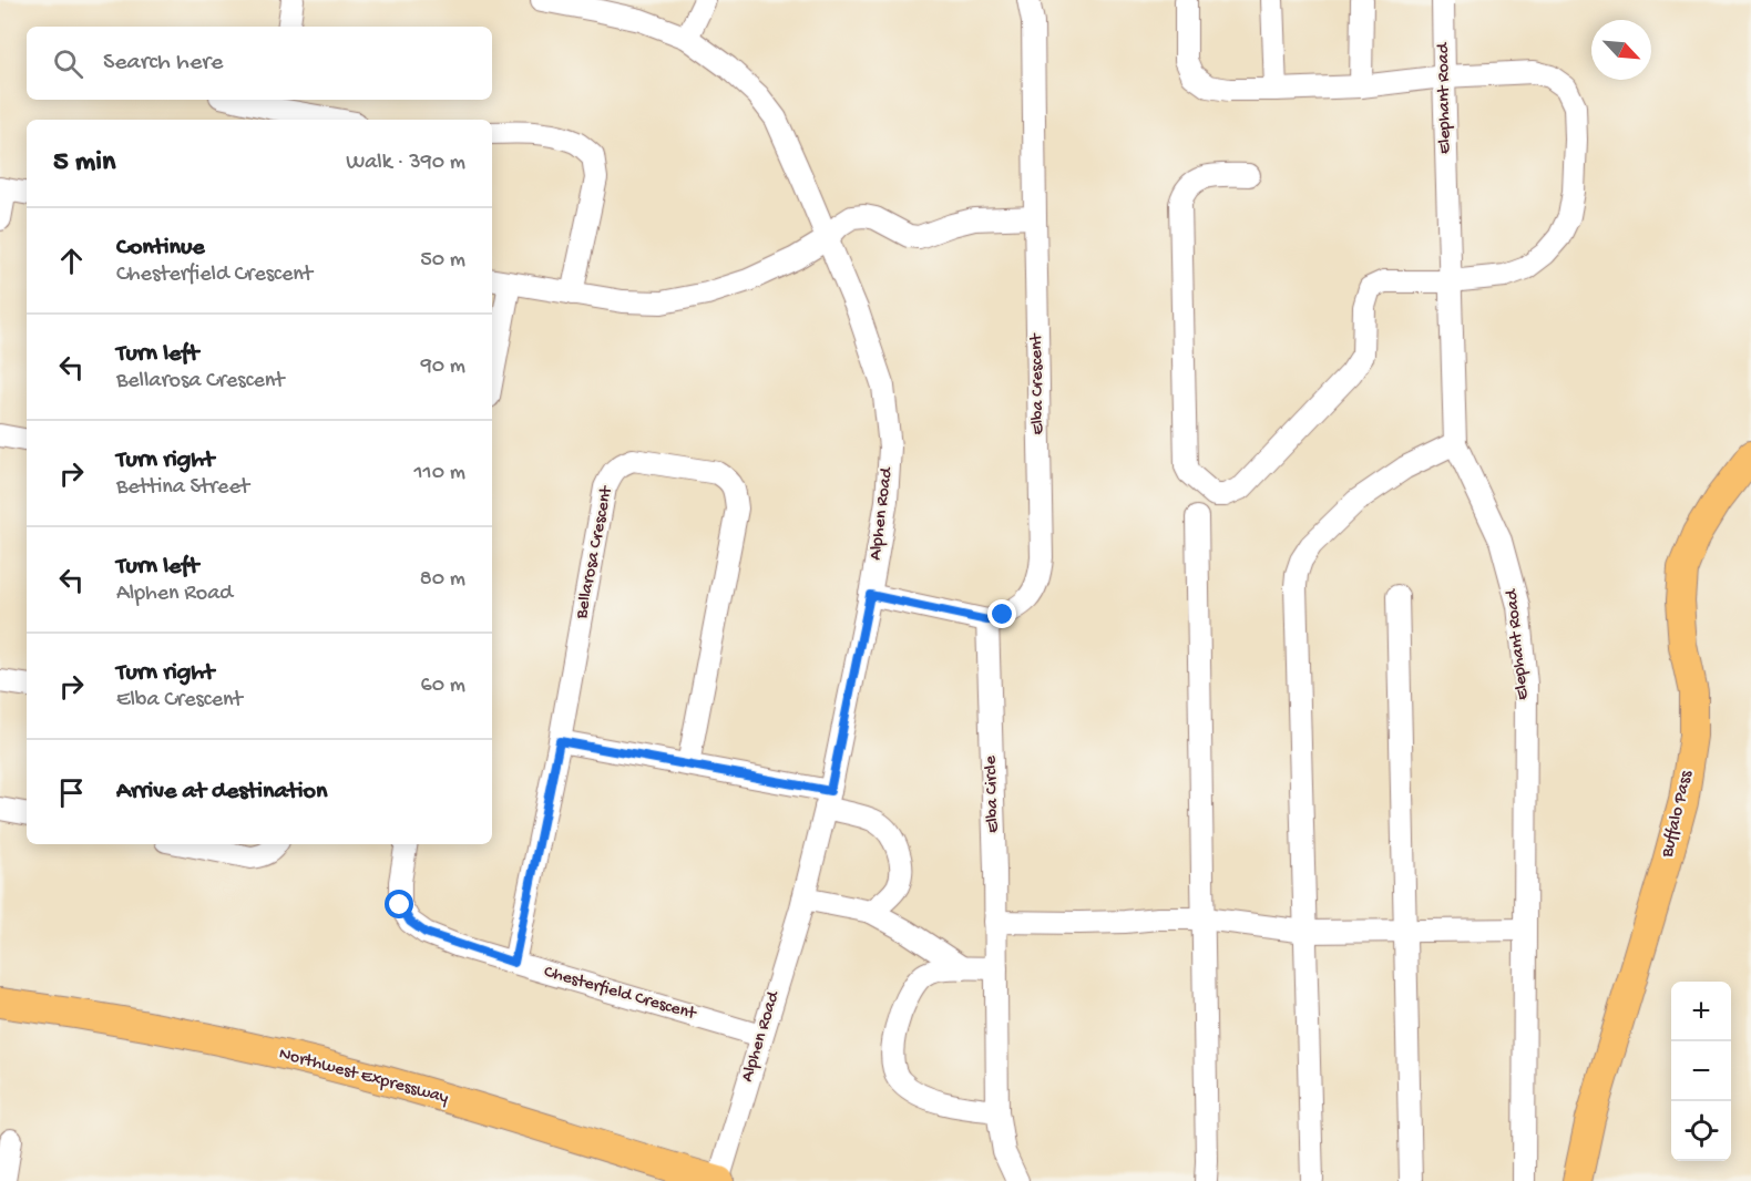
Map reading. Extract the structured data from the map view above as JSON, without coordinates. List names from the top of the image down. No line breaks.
{"streets":{"main road":["Buffalo Pass","Northwest Expressway"],"street":["Elephant Road","Elba Crescent","Alphen Road","Bellarosa Crescent","Elba Circle","Chesterfield Crescent"]},"crossings":[["Elba Crescent","Elba Circle"],["Alphen Road","Chesterfield Crescent"],["Alphen Road","Northwest Expressway"],["Bellarosa Crescent","Chesterfield Crescent"]],"north":"bottom right","page":{"search":"Search here","heading":["5 min","Walk · 390 m"],"list":[["Continue","Chesterfield Crescent","50 m"],["Turn left","Bellarosa Crescent","90 m"],["Turn right","Bettina Street","110 m"],["Turn left","Alphen Road","80 m"],["Turn right","Elba Crescent","60 m"],"Arrive at destination"],"map_buttons":["+","−"]}}
